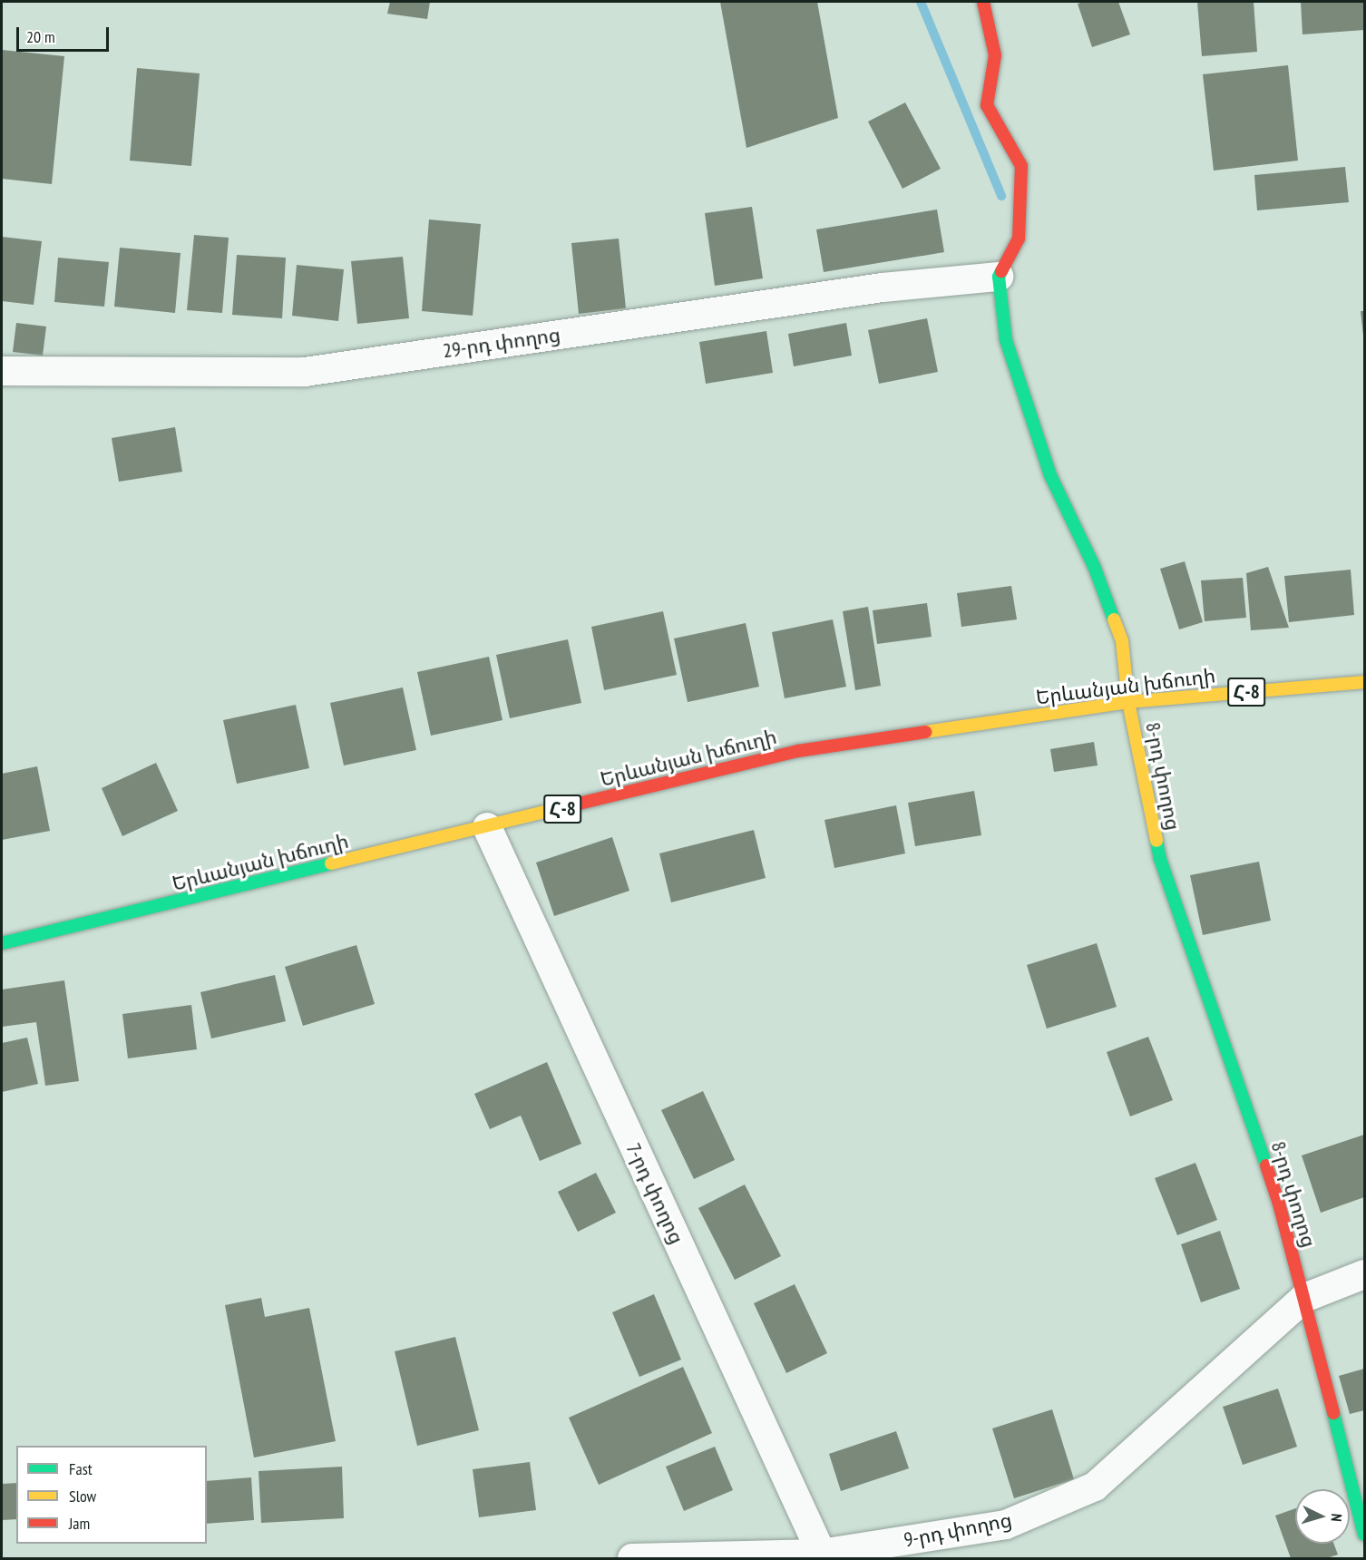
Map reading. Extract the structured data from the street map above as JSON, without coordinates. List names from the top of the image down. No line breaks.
{"streets":{"street":["29-րդ փողոց","Երևանյան խճուղի","Հ-8","8-րդ փողոց","7-րդ փողոց","9-րդ փողոց"]},"crossings":[["29-րդ փողոց","8-րդ փողոց"],["Երևանյան խճուղի","8-րդ փողոց"],["Երևանյան խճուղի","7-րդ փողոց"],["8-րդ փողոց","9-րդ փողոց"],["7-րդ փողոց","9-րդ փողոց"]],"legend":["Fast","Slow","Jam"],"scale_bar":"20 m","north":"right"}
